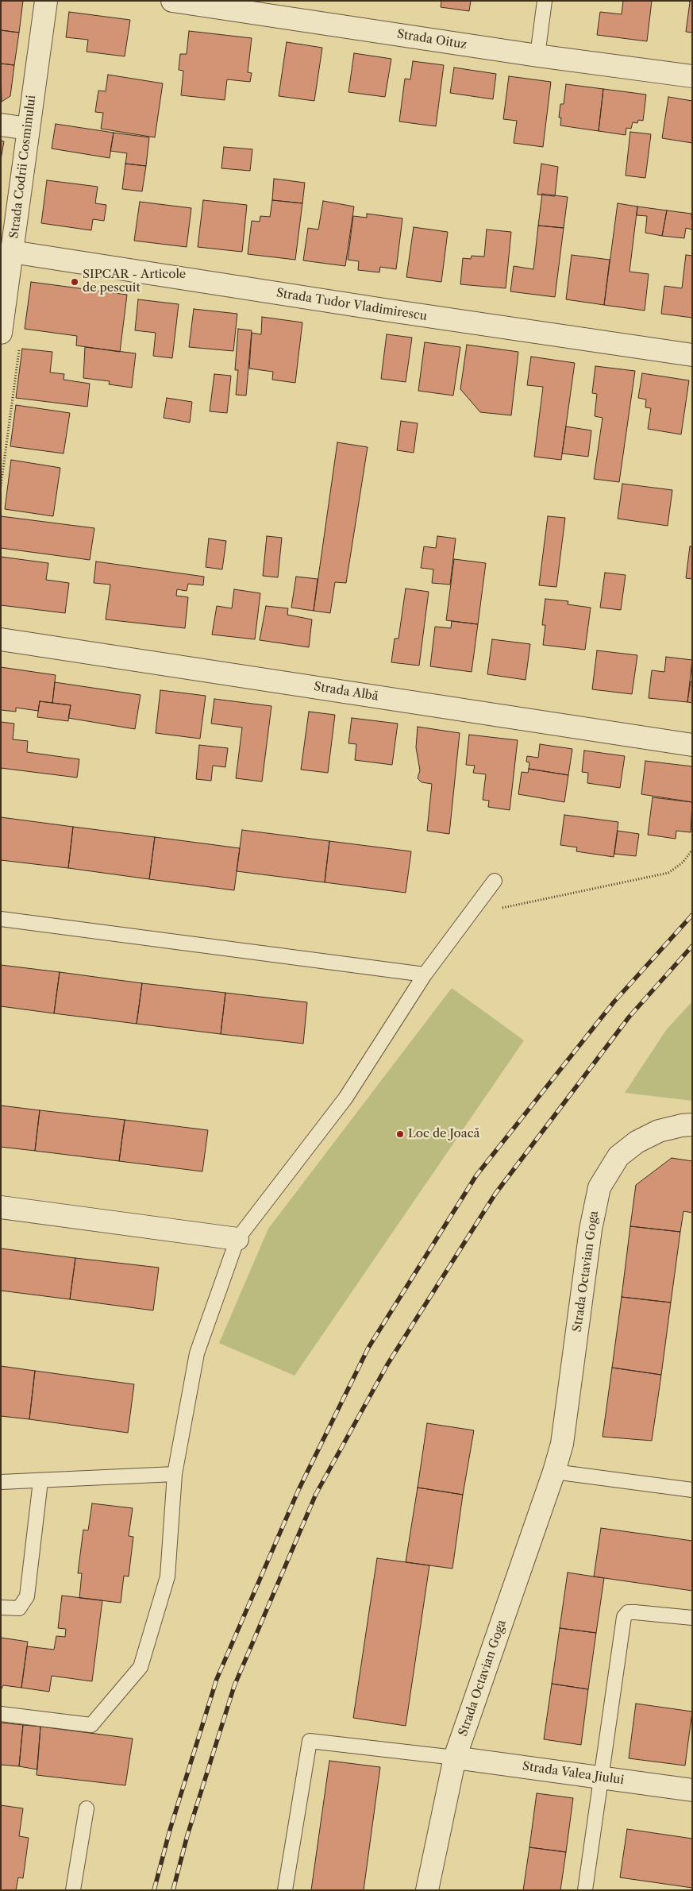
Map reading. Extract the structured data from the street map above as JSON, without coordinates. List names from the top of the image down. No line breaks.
{"streets":{"street":["Strada Oituz","Strada Codrii Cosminului","Strada Tudor Vladimirescu","Strada Albă","Strada Octavian Goga","Strada Valea Jiului"]},"crossings":[["Strada Codrii Cosminului","Strada Tudor Vladimirescu"],["Strada Octavian Goga","Strada Valea Jiului"]],"places":["SIPCAR - Articole de pescuit","Loc de Joacă"]}
